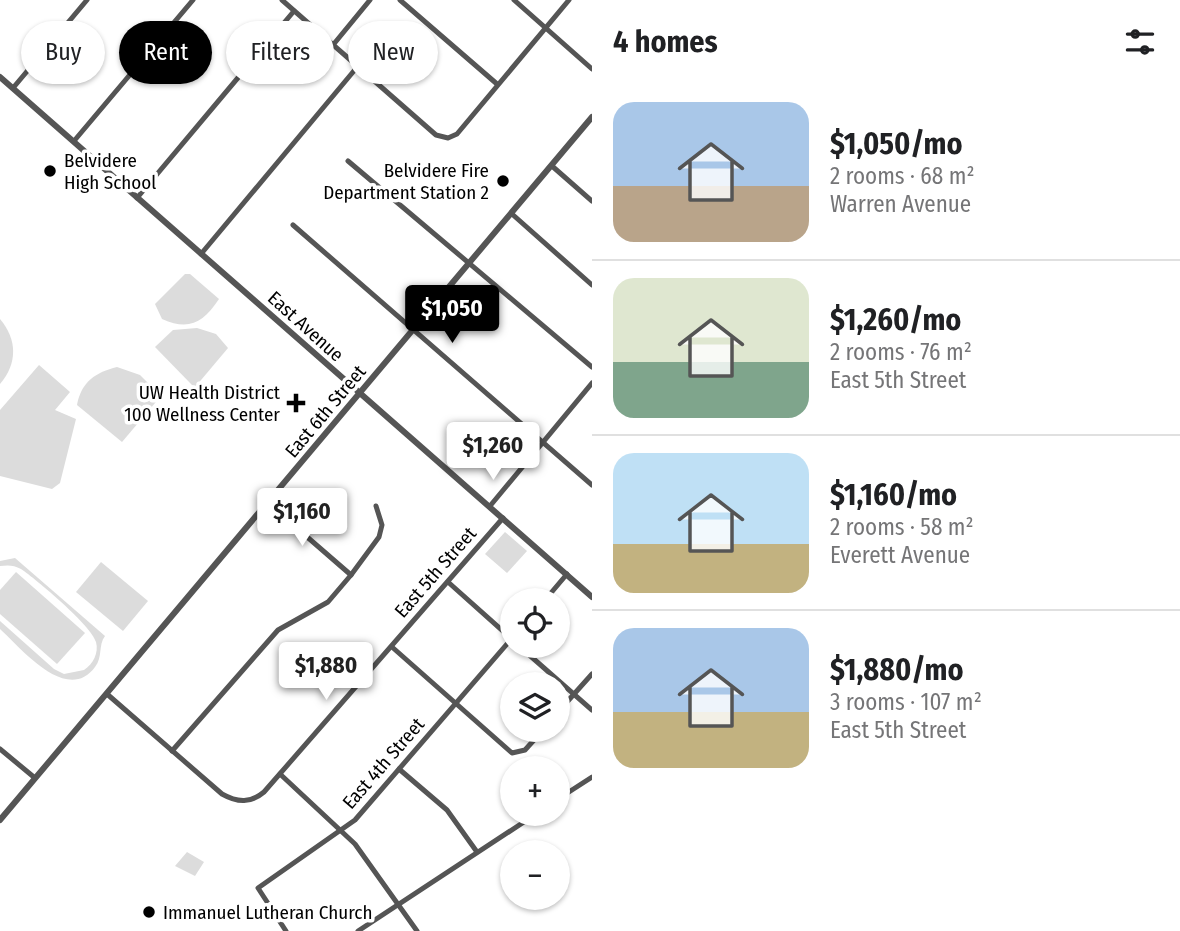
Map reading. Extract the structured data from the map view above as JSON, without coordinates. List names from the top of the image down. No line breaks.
{"streets":{"street":["East Avenue","East 6th Street","East 5th Street","East 4th Street"]},"crossings":[["East Avenue","East 6th Street"],["East Avenue","East 5th Street"]],"places":{"other":["Belvidere High School","Belvidere Fire Department Station 2","Immanuel Lutheran Church"],"health":["UW Health District 100 Wellness Center"]},"page":{"heading":"4 homes","chip":["Buy","Rent","Filters","New"],"list":[{"name":"$1,050/mo","note":"2 rooms · 68 m² · Warren Avenue"},{"name":"$1,260/mo","note":"2 rooms · 76 m² · East 5th Street"},{"name":"$1,160/mo","note":"2 rooms · 58 m² · Everett Avenue"},{"name":"$1,880/mo","note":"3 rooms · 107 m² · East 5th Street"}],"price":["$1,050","$1,260","$1,160","$1,880"],"map_buttons":["+","−"]}}
